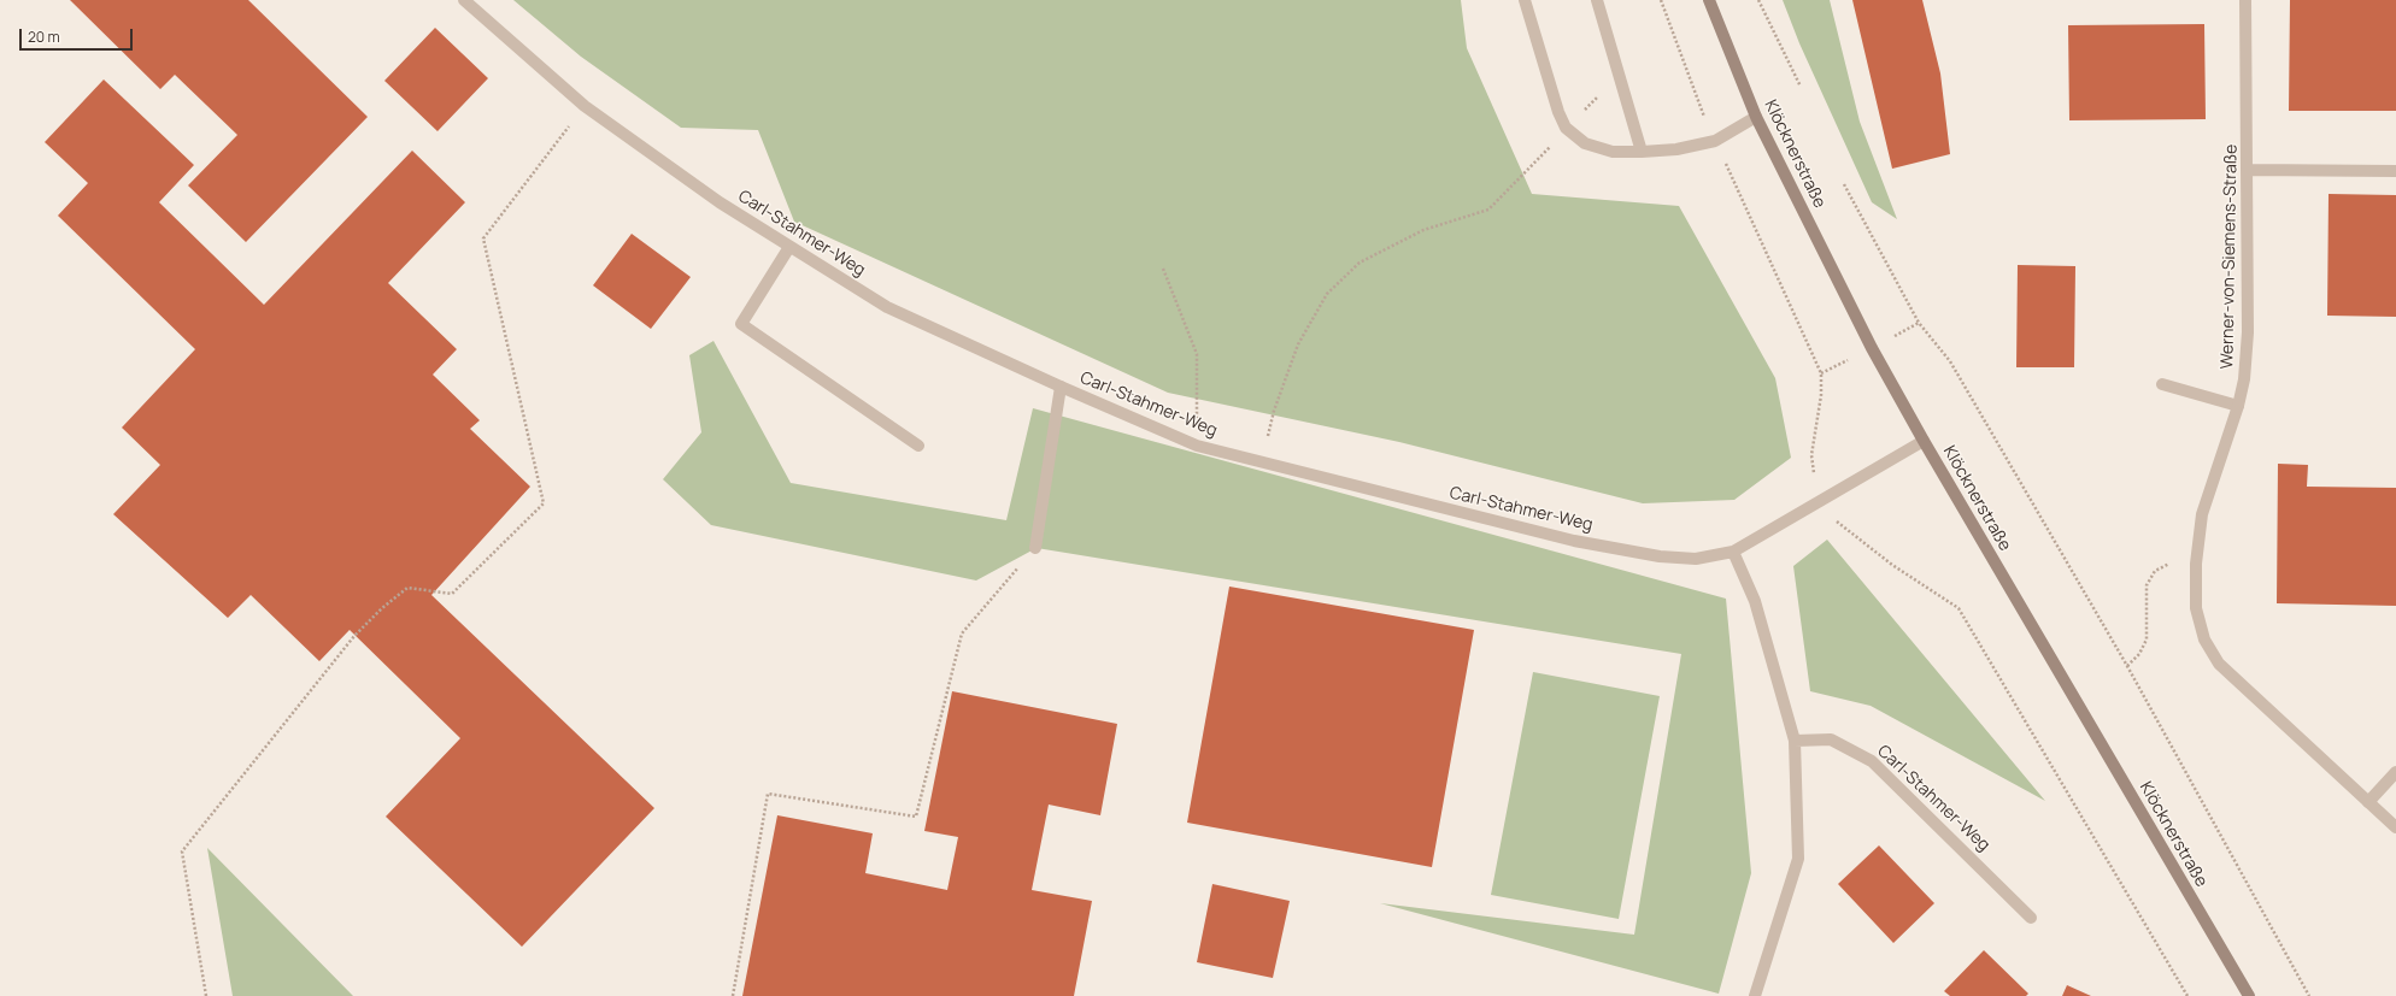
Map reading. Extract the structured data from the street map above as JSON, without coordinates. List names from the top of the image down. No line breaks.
{"streets":{"main road":["Klöcknerstraße"],"street":["Carl-Stahmer-Weg","Werner-von-Siemens-Straße"]},"crossings":[["Klöcknerstraße","Carl-Stahmer-Weg"]],"scale_bar":"20 m"}
